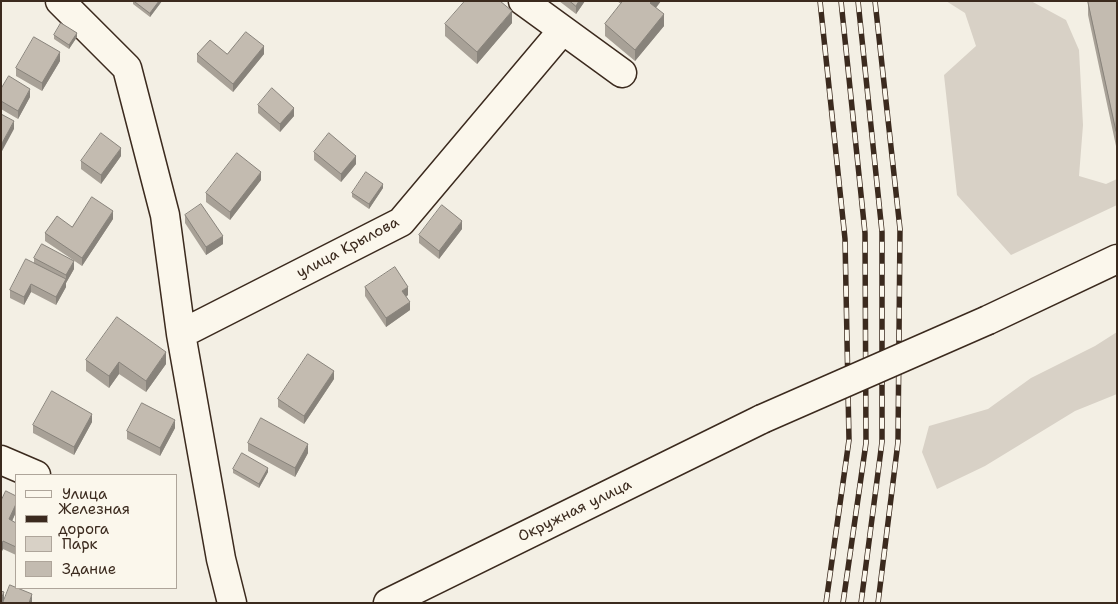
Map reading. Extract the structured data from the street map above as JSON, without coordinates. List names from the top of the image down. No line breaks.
{"streets":{"main road":["улица Крылова","Окружная улица"]},"legend":["Улица","Железная дорога","Парк","Здание"]}
